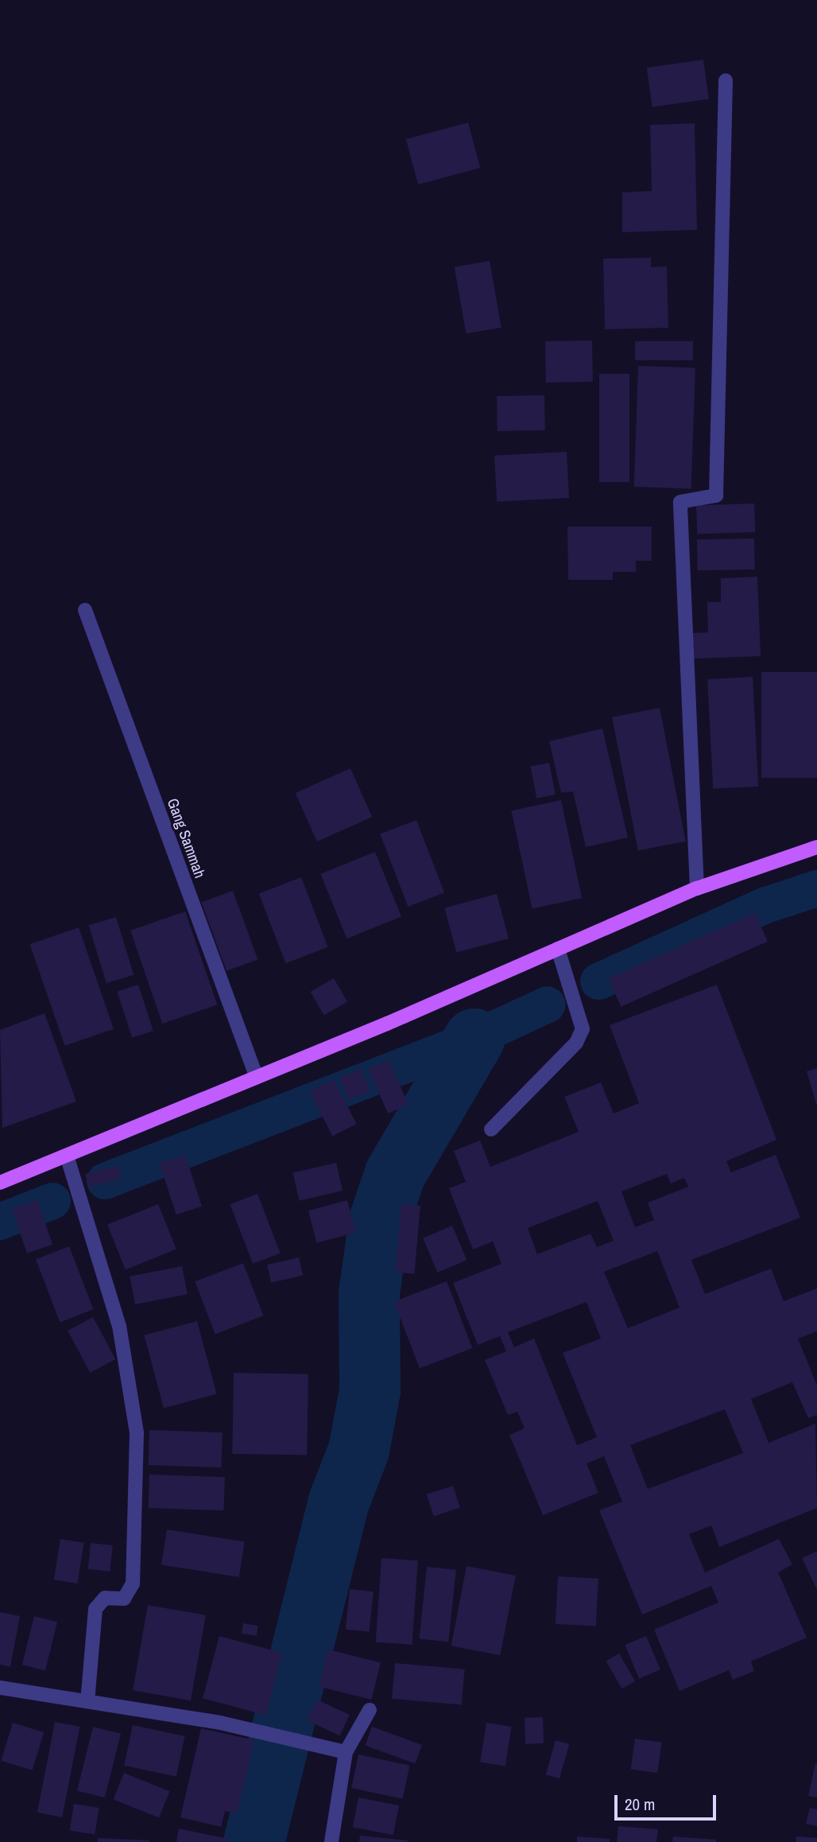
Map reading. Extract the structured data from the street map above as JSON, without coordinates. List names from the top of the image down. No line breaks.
{"streets":{"street":["Gang Sammah"]},"scale_bar":"20 m"}
